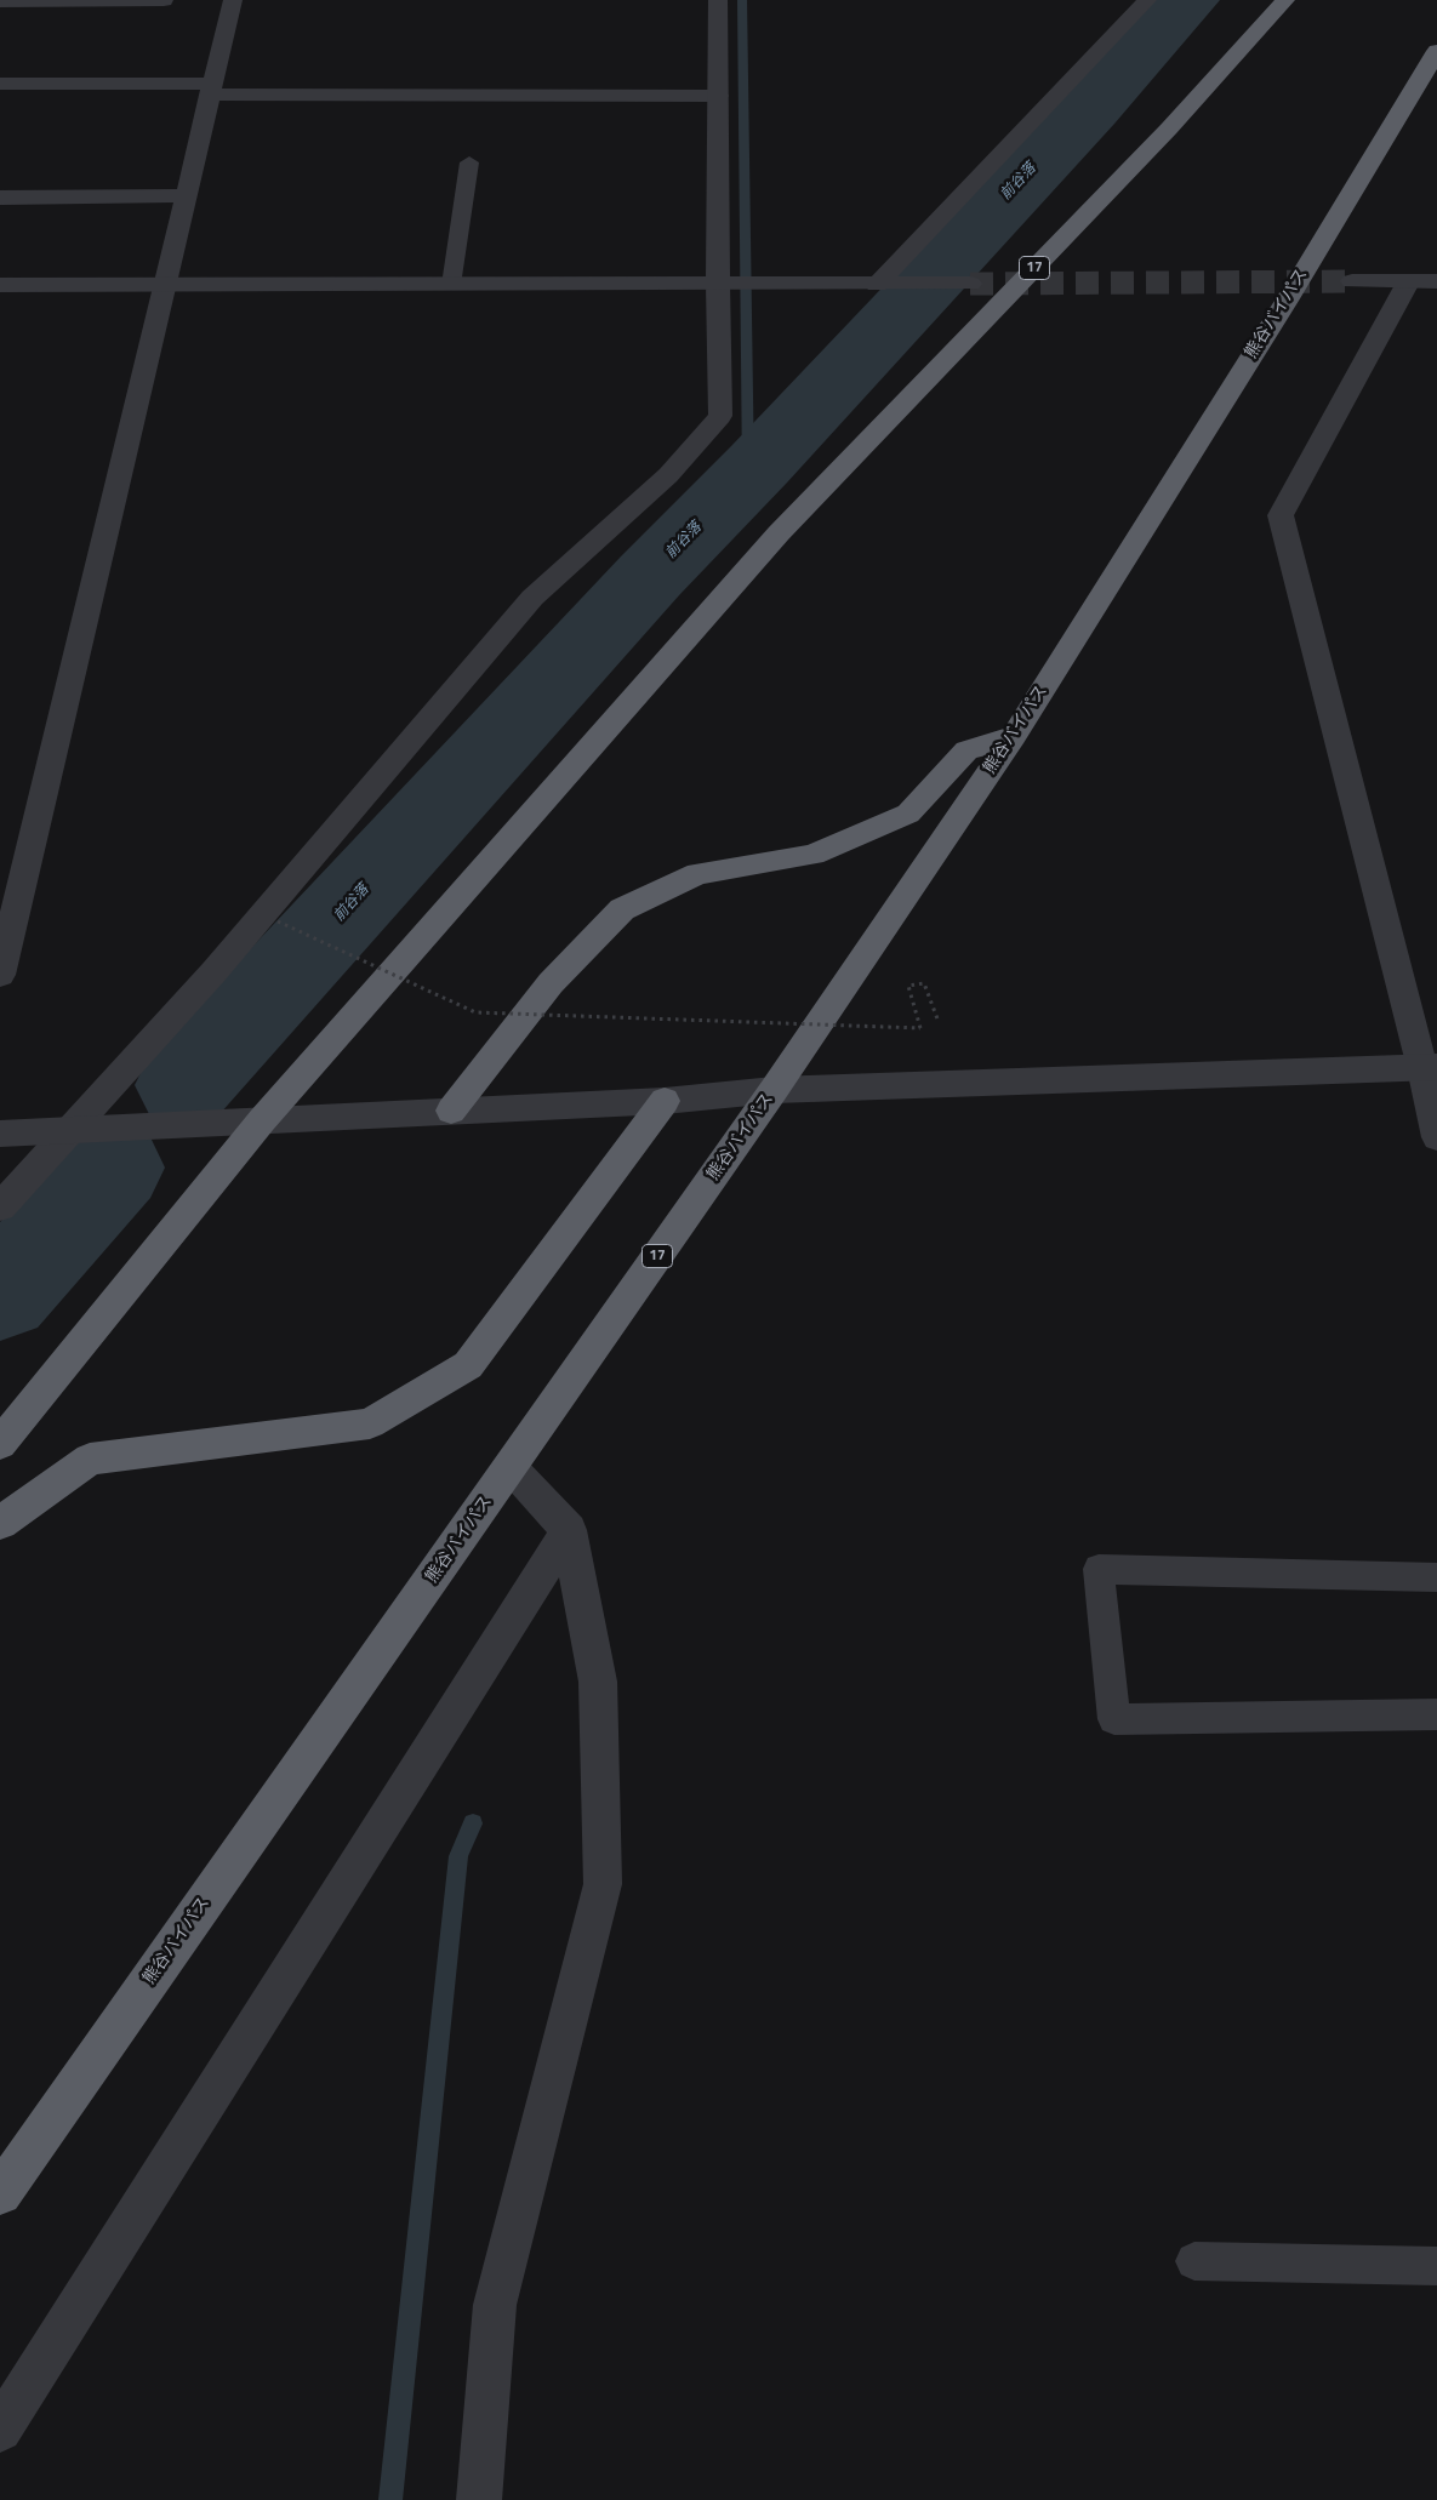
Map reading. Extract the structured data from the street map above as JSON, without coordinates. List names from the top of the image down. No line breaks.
{"streets":{"highway":["17","熊谷バイパス"]},"water":["前谷落"]}
